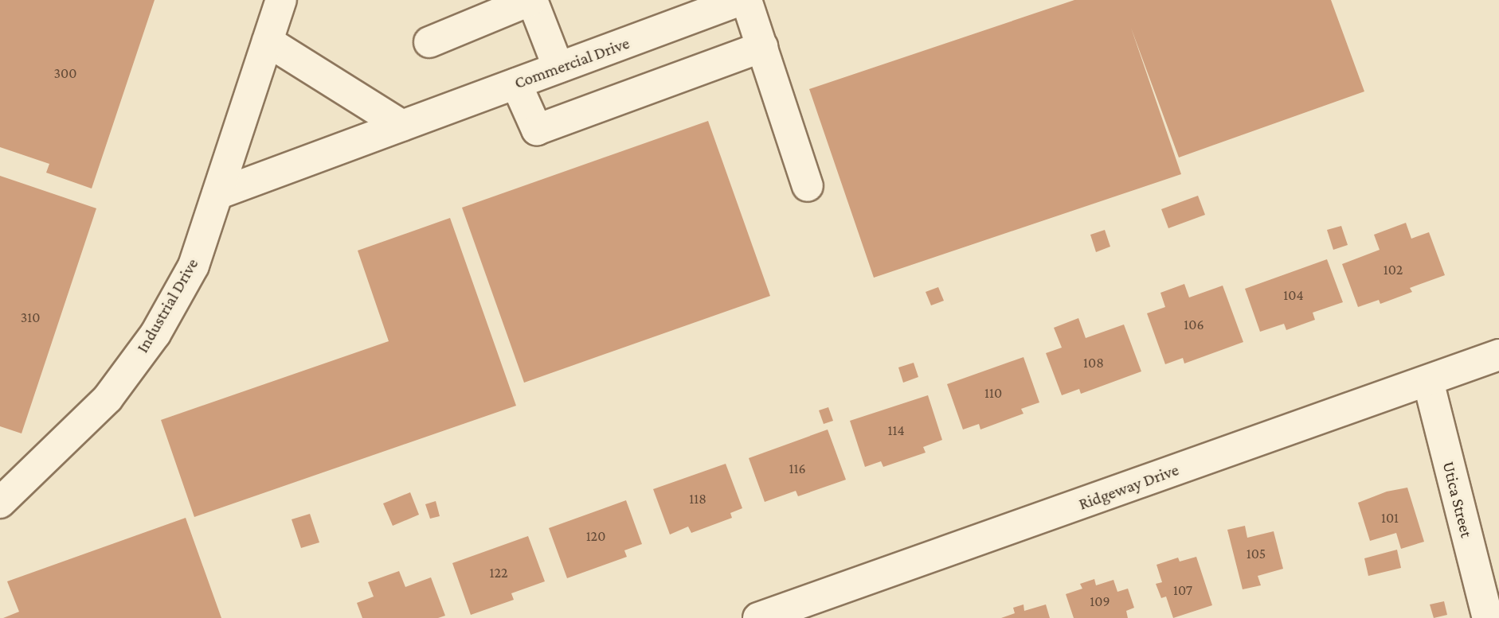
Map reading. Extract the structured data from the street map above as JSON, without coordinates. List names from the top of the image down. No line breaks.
{"streets":{"street":["Commercial Drive","Industrial Drive","Ridgeway Drive","Utica Street"]},"crossings":[["Commercial Drive","Industrial Drive"],["Ridgeway Drive","Utica Street"]],"house_numbers":["300","102","104","310","106","108","110","114","116","118","101","120","105","122","107","109"]}
